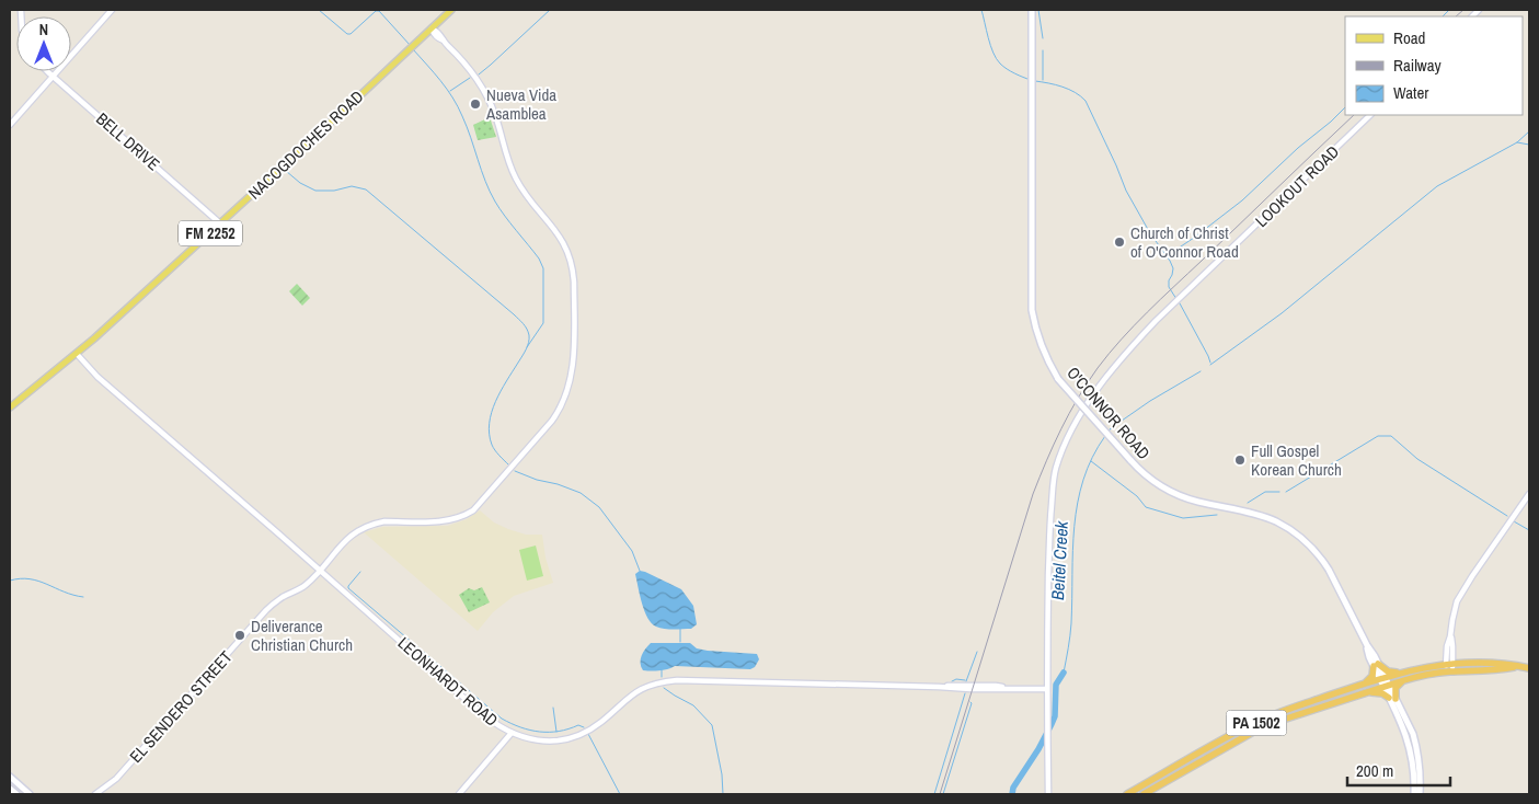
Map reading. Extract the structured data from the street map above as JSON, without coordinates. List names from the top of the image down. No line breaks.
{"streets":{"highway":["PA 1502"],"main road":["NACOGDOCHES ROAD","FM 2252","O'CONNOR ROAD"],"street":["BELL DRIVE","LOOKOUT ROAD","LEONHARDT ROAD","EL SENDERO STREET"]},"crossings":[["BELL DRIVE","NACOGDOCHES ROAD"],["NACOGDOCHES ROAD","LEONHARDT ROAD"],["NACOGDOCHES ROAD","EL SENDERO STREET"],["LOOKOUT ROAD","LEONHARDT ROAD"],["O'CONNOR ROAD","PA 1502"],["LEONHARDT ROAD","EL SENDERO STREET"]],"water":["Beitel Creek"],"places":["Nueva Vida Asamblea","Church of Christ of O'Connor Road","Full Gospel Korean Church","Deliverance Christian Church"],"legend":["Road","Railway","Water"],"scale_bar":"200 m","north":"top"}
